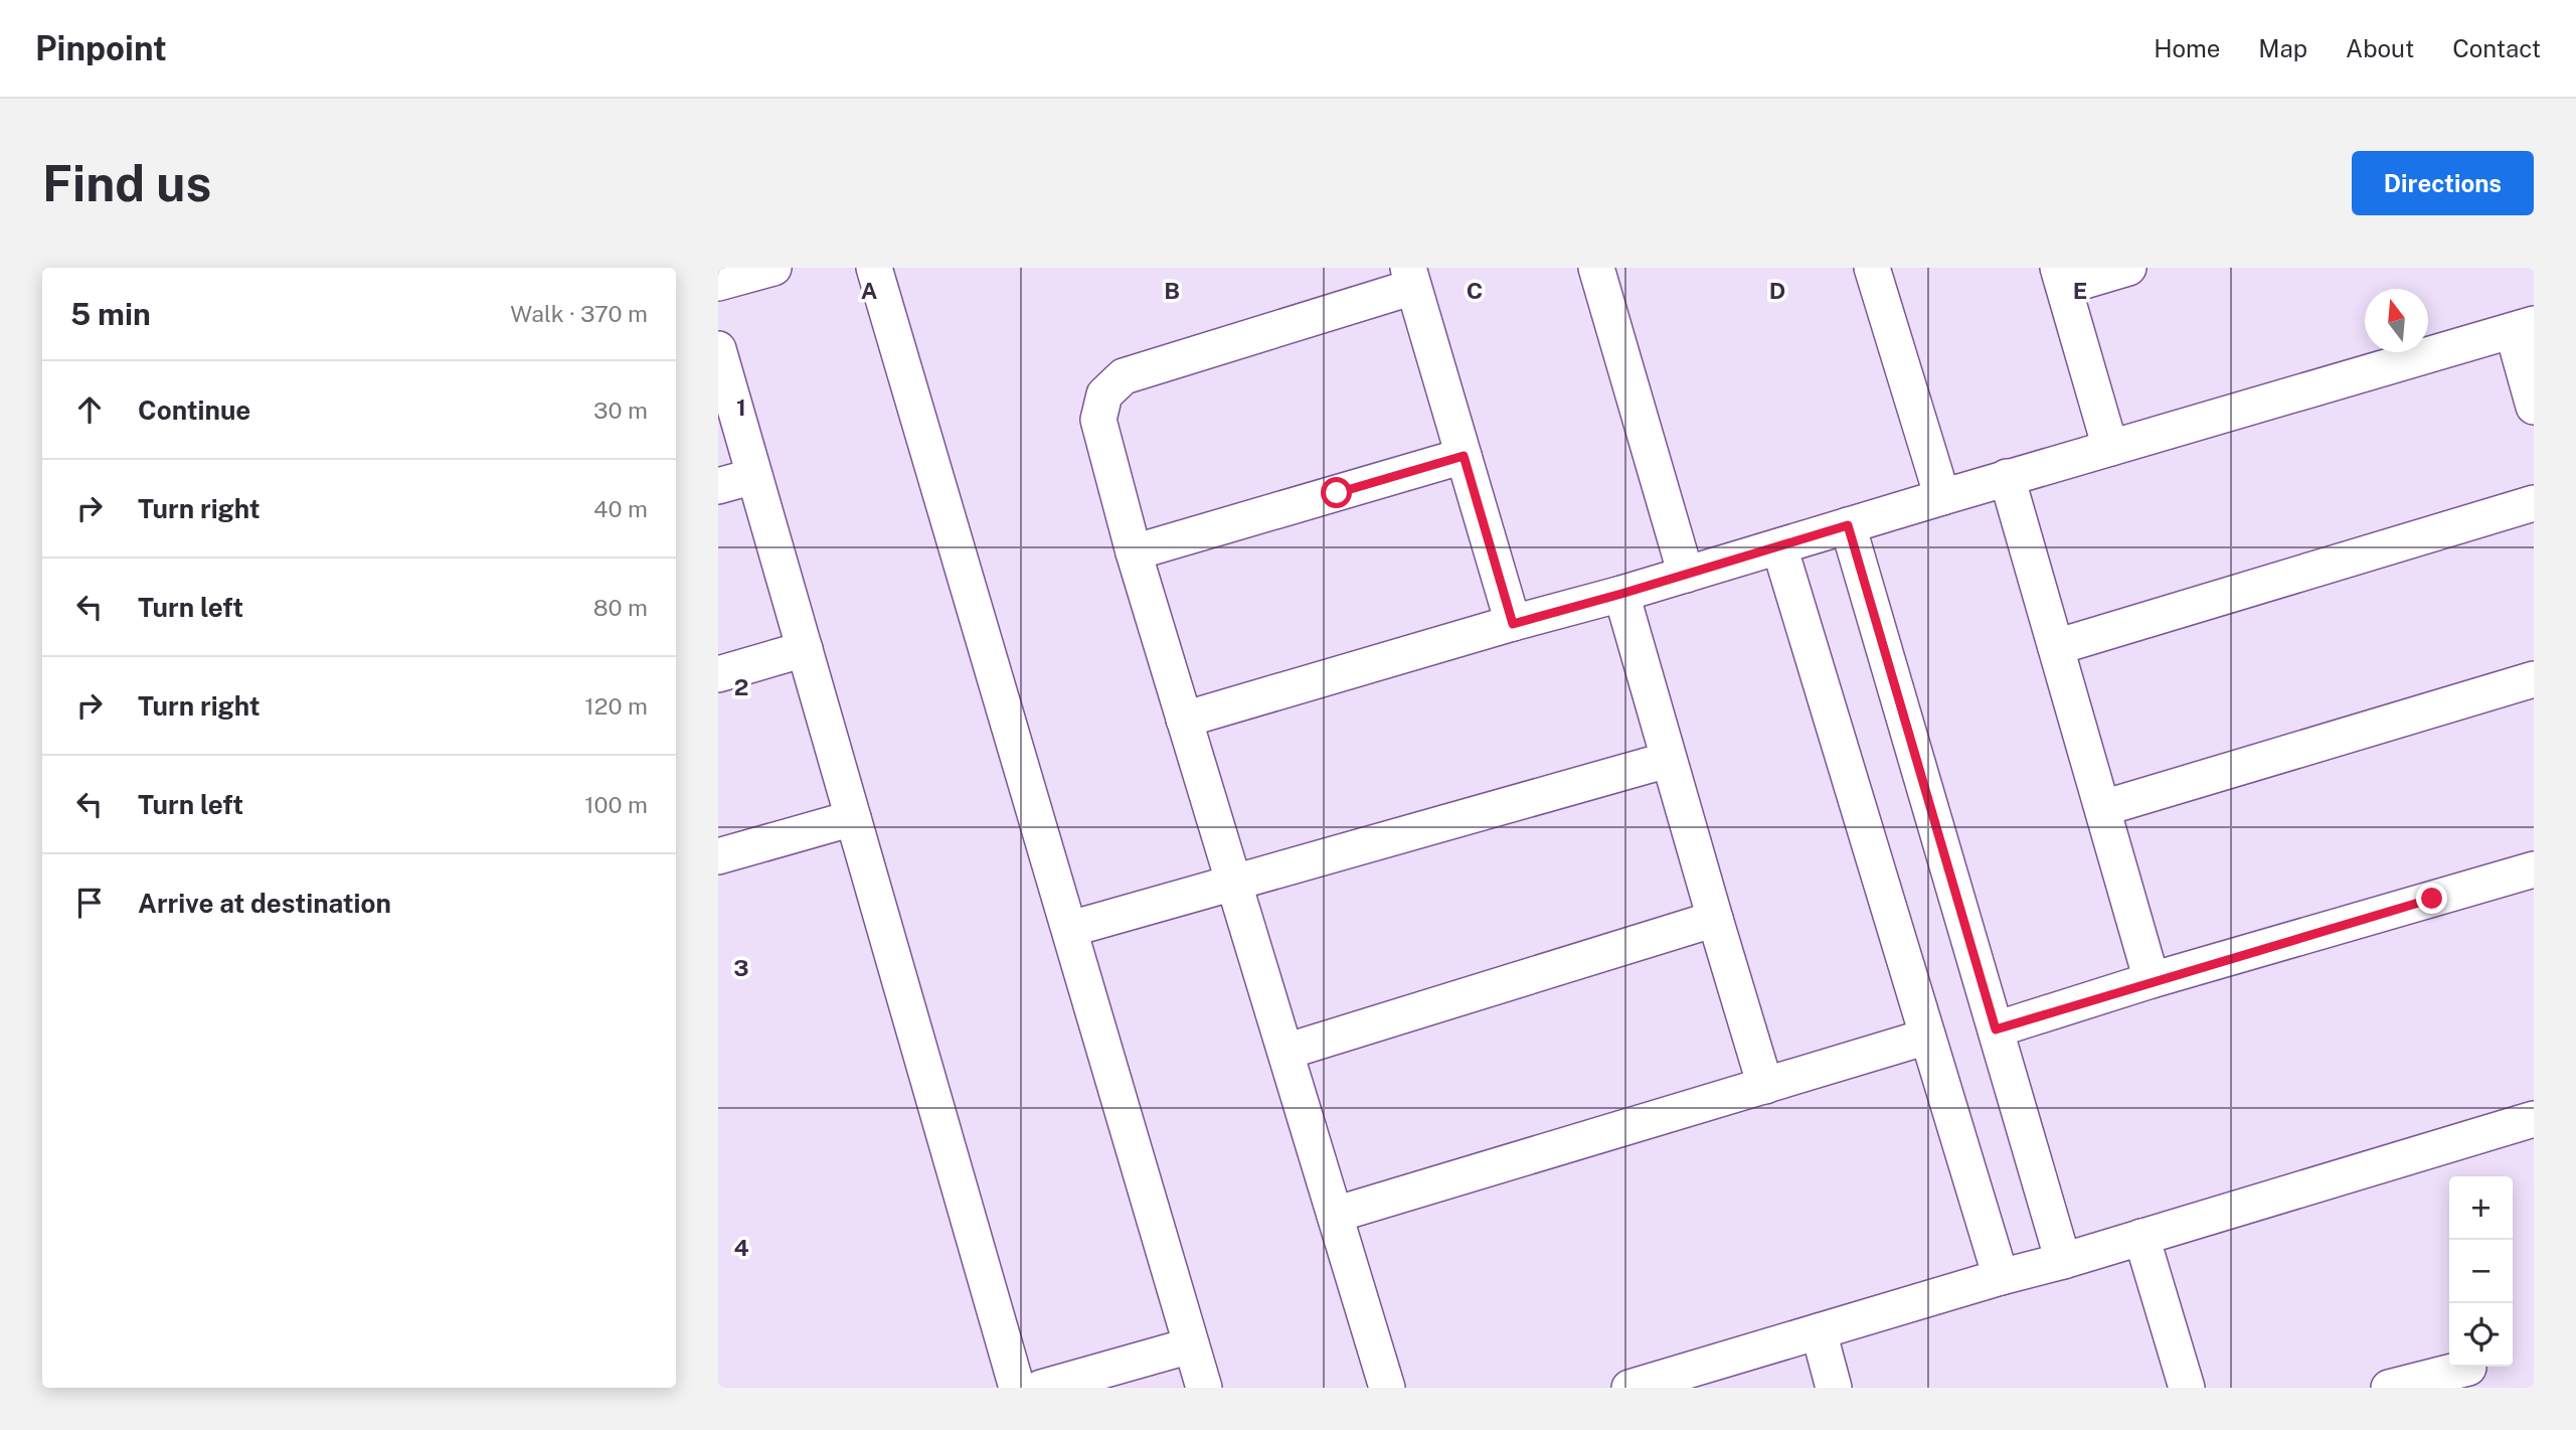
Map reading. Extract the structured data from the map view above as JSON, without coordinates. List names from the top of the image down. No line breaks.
{"north":"top","page":{"header":"Pinpoint","nav":["Home","Map","About","Contact"],"buttons":"Directions","title":"Find us","heading":["5 min","Walk · 370 m"],"list":[["Continue","30 m"],["Turn right","40 m"],["Turn left","80 m"],["Turn right","120 m"],["Turn left","100 m"],"Arrive at destination"],"map_buttons":["+","−"]},"grid":{"columns":["A","B","C","D","E"],"rows":["1","2","3","4"]}}
